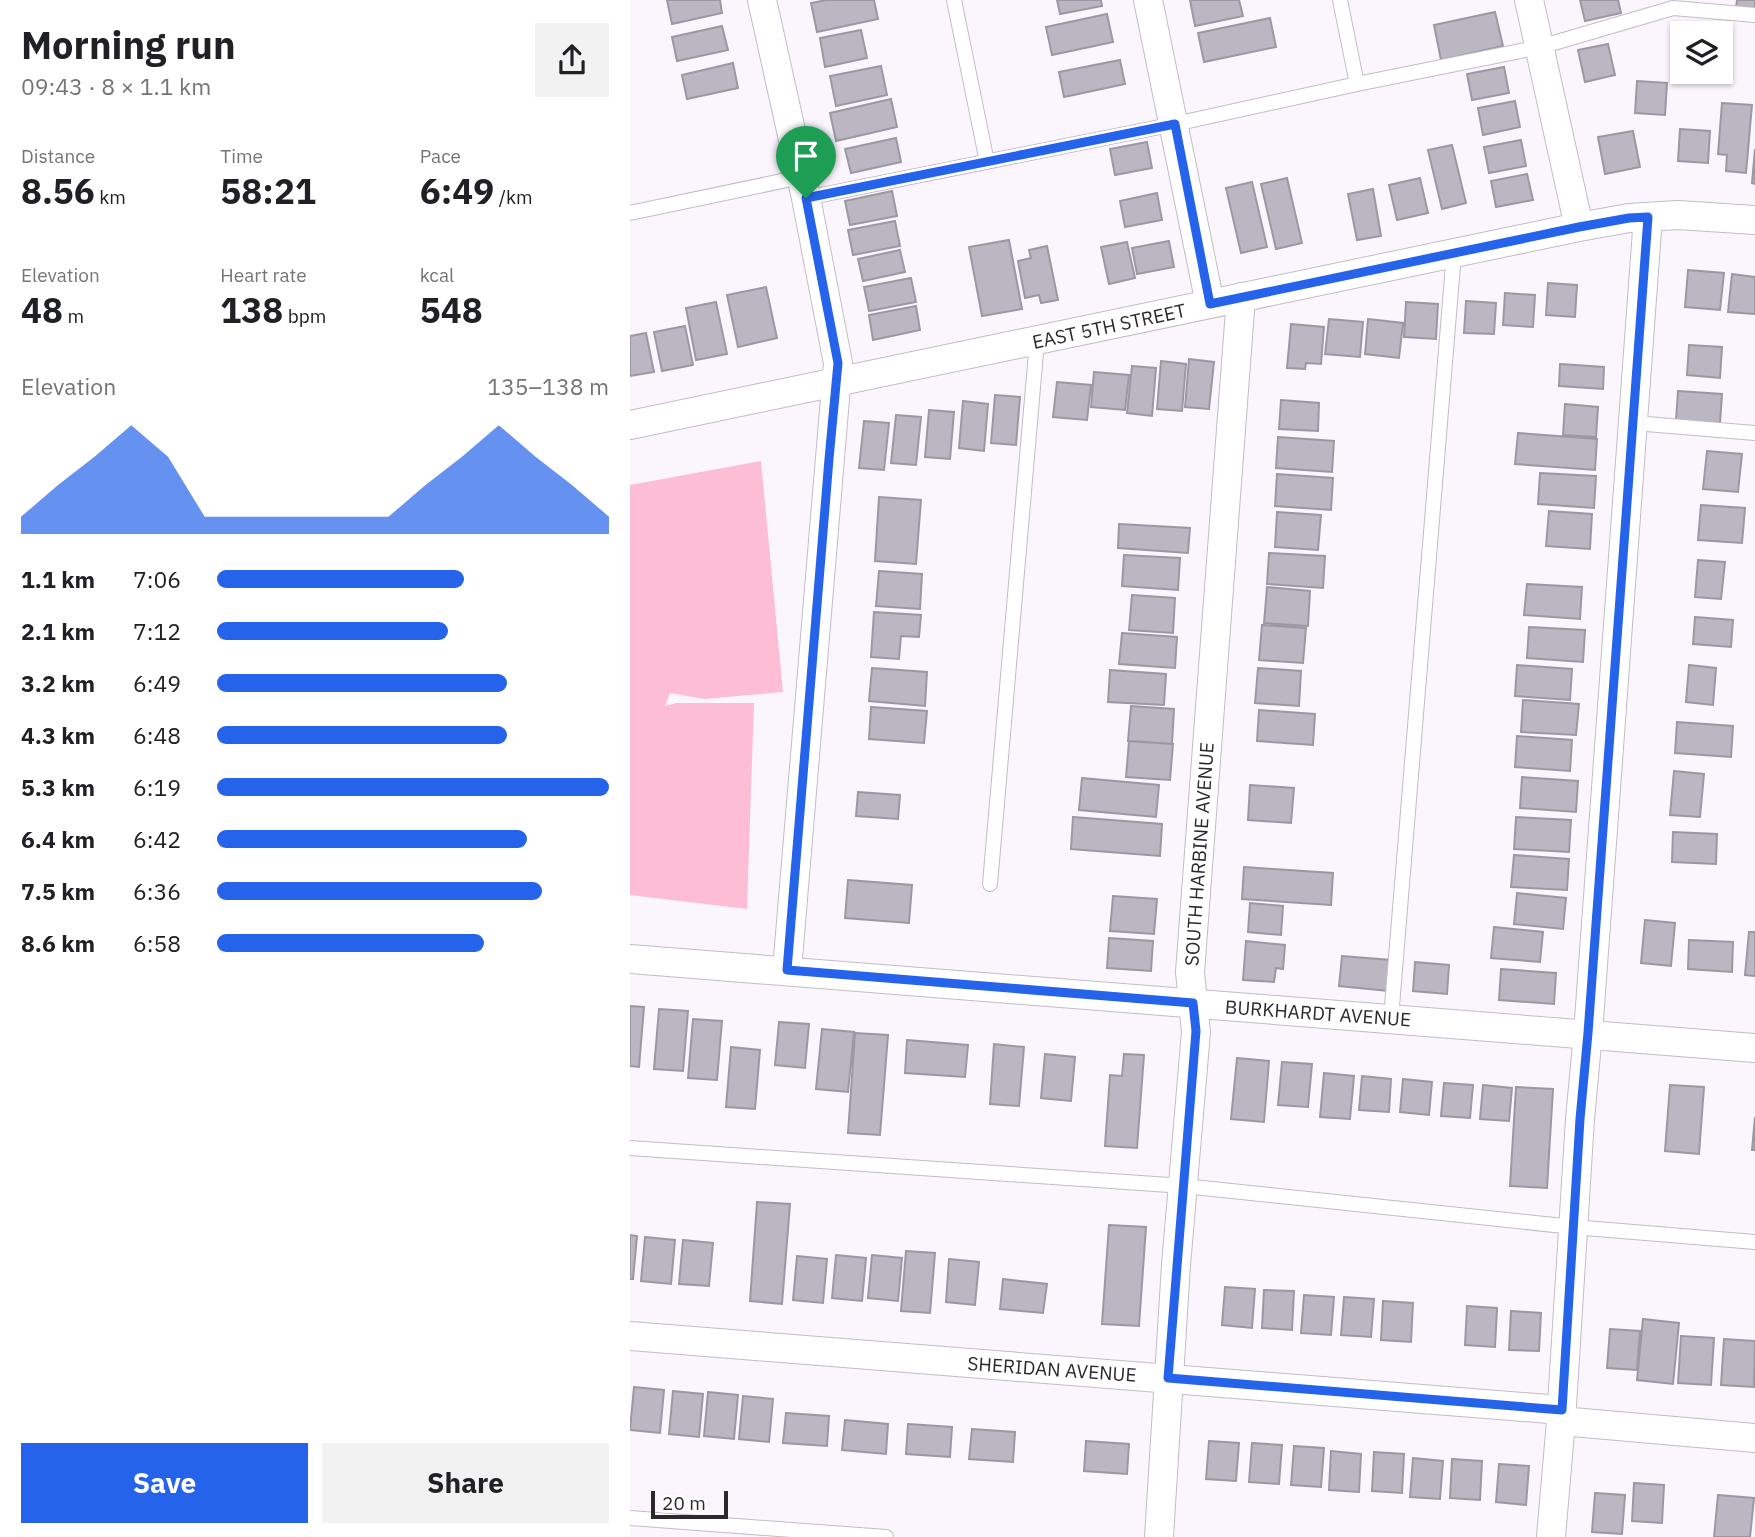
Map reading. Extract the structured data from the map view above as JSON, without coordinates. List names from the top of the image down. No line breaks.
{"streets":{"street":["EAST 5TH STREET","SOUTH HARBINE AVENUE","BURKHARDT AVENUE","SHERIDAN AVENUE"]},"crossings":[["EAST 5TH STREET","SOUTH HARBINE AVENUE"],["SOUTH HARBINE AVENUE","BURKHARDT AVENUE"],["SOUTH HARBINE AVENUE","SHERIDAN AVENUE"]],"scale_bar":"20 m","page":{"heading":["Morning run","09:43 · 8 × 1.1 km"],"stats":[["Distance","8.56 km"],["Time","58:21"],["Pace","6:49 /km"],["Elevation","48 m"],["Heart rate","138 bpm"],["kcal","548"]],"chart":["Elevation","135–138 m"],"list":[{"name":"1.1 km","note":"7:06"},{"name":"2.1 km","note":"7:12"},{"name":"3.2 km","note":"6:49"},{"name":"4.3 km","note":"6:48"},{"name":"5.3 km","note":"6:19"},{"name":"6.4 km","note":"6:42"},{"name":"7.5 km","note":"6:36"},{"name":"8.6 km","note":"6:58"}],"buttons":["Save","Share"],"scale":"20 m"}}
